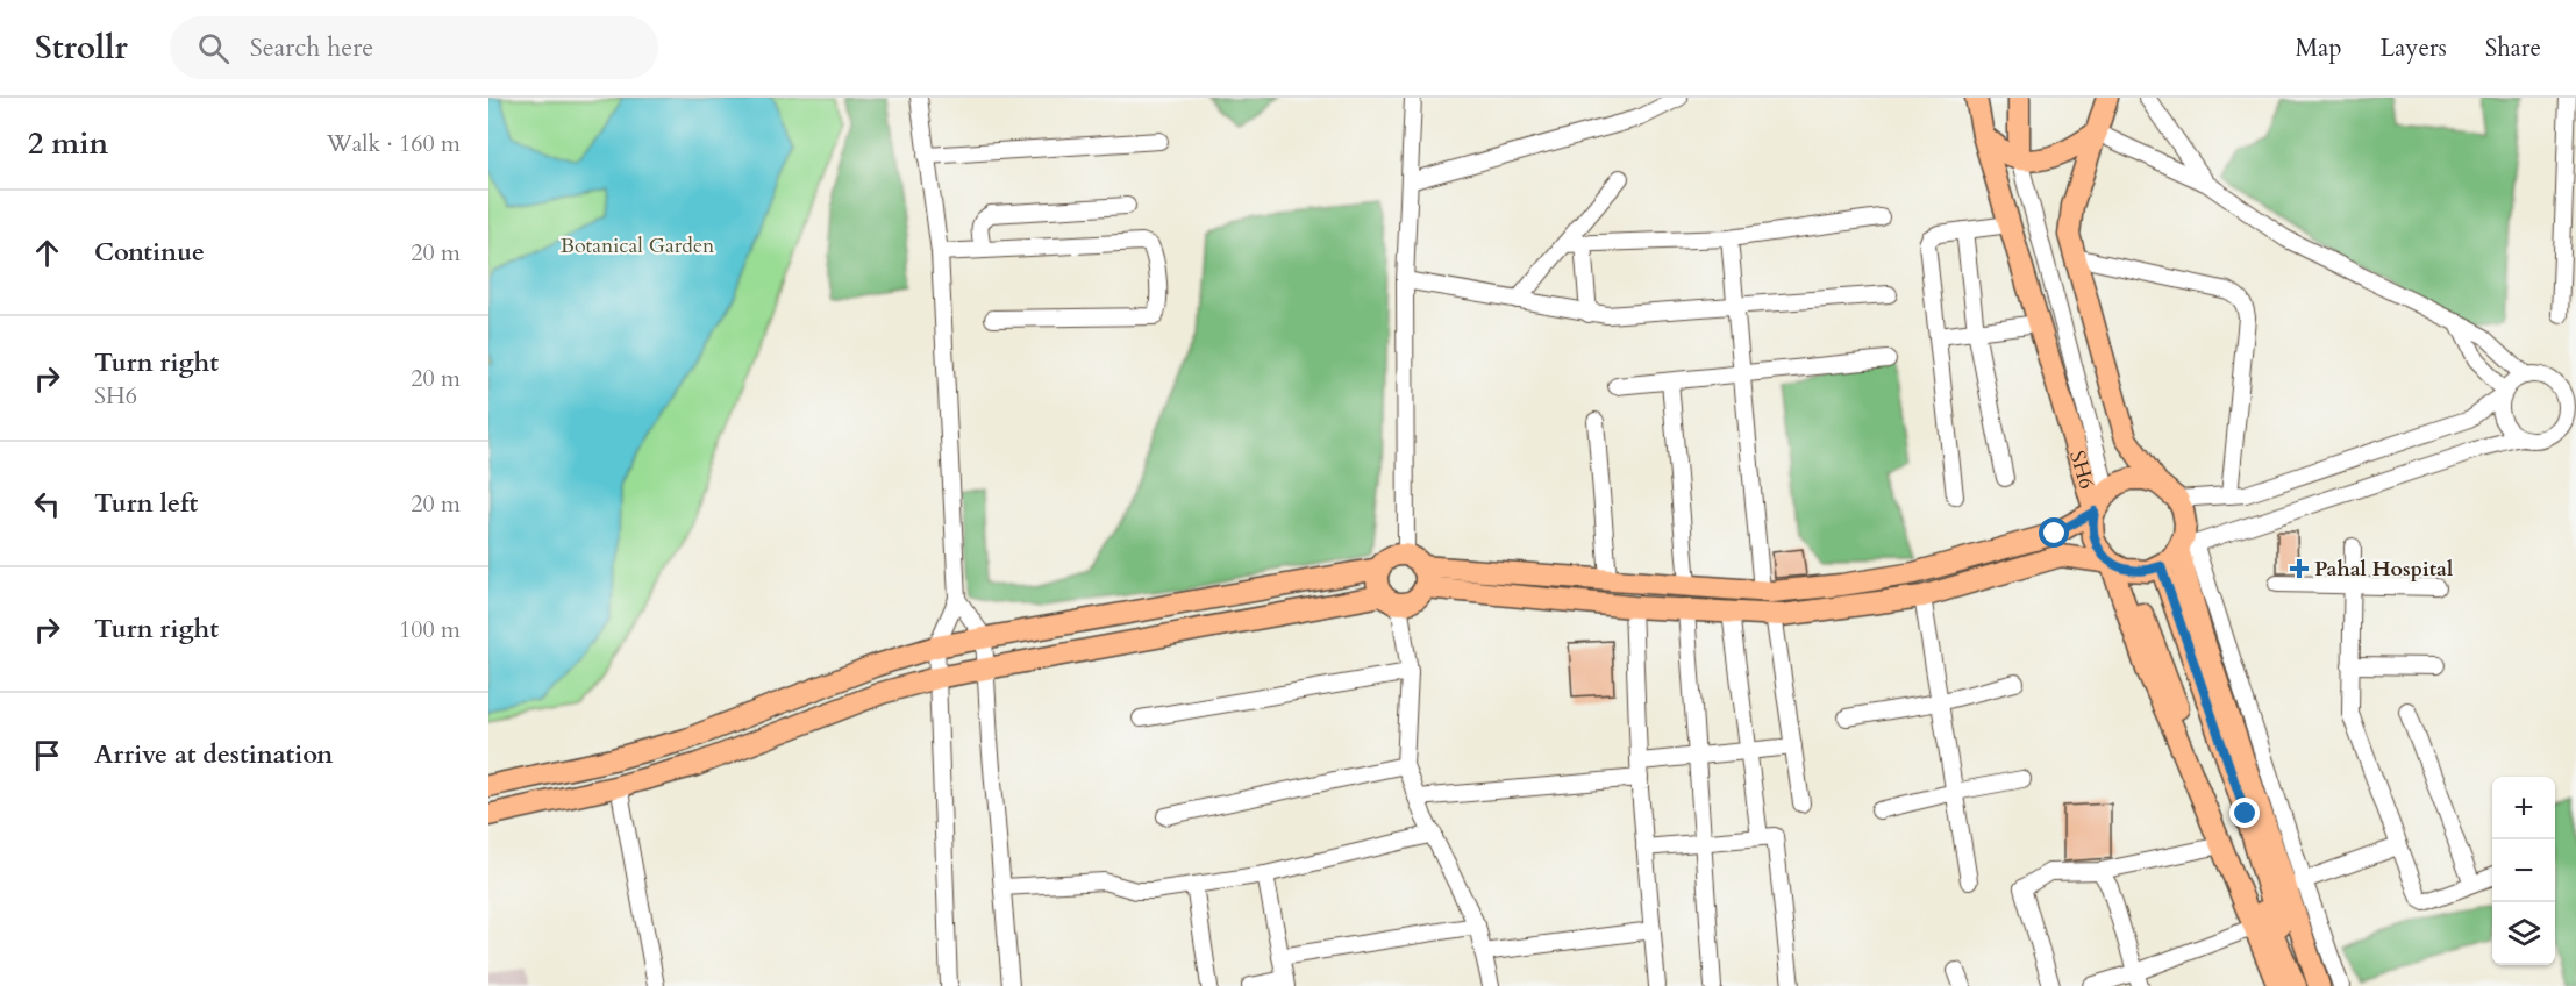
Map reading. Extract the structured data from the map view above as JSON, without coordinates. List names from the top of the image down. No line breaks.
{"streets":{"main road":["SH6"]},"parks":["Botanical Garden"],"places":{"health":["Pahal Hospital"]},"page":{"header":"Strollr","search":"Search here","nav":["Map","Layers","Share"],"heading":["2 min","Walk · 160 m"],"list":[["Continue","20 m"],["Turn right","SH6","20 m"],["Turn left","20 m"],["Turn right","100 m"],"Arrive at destination"],"map_buttons":["+","−"]}}
